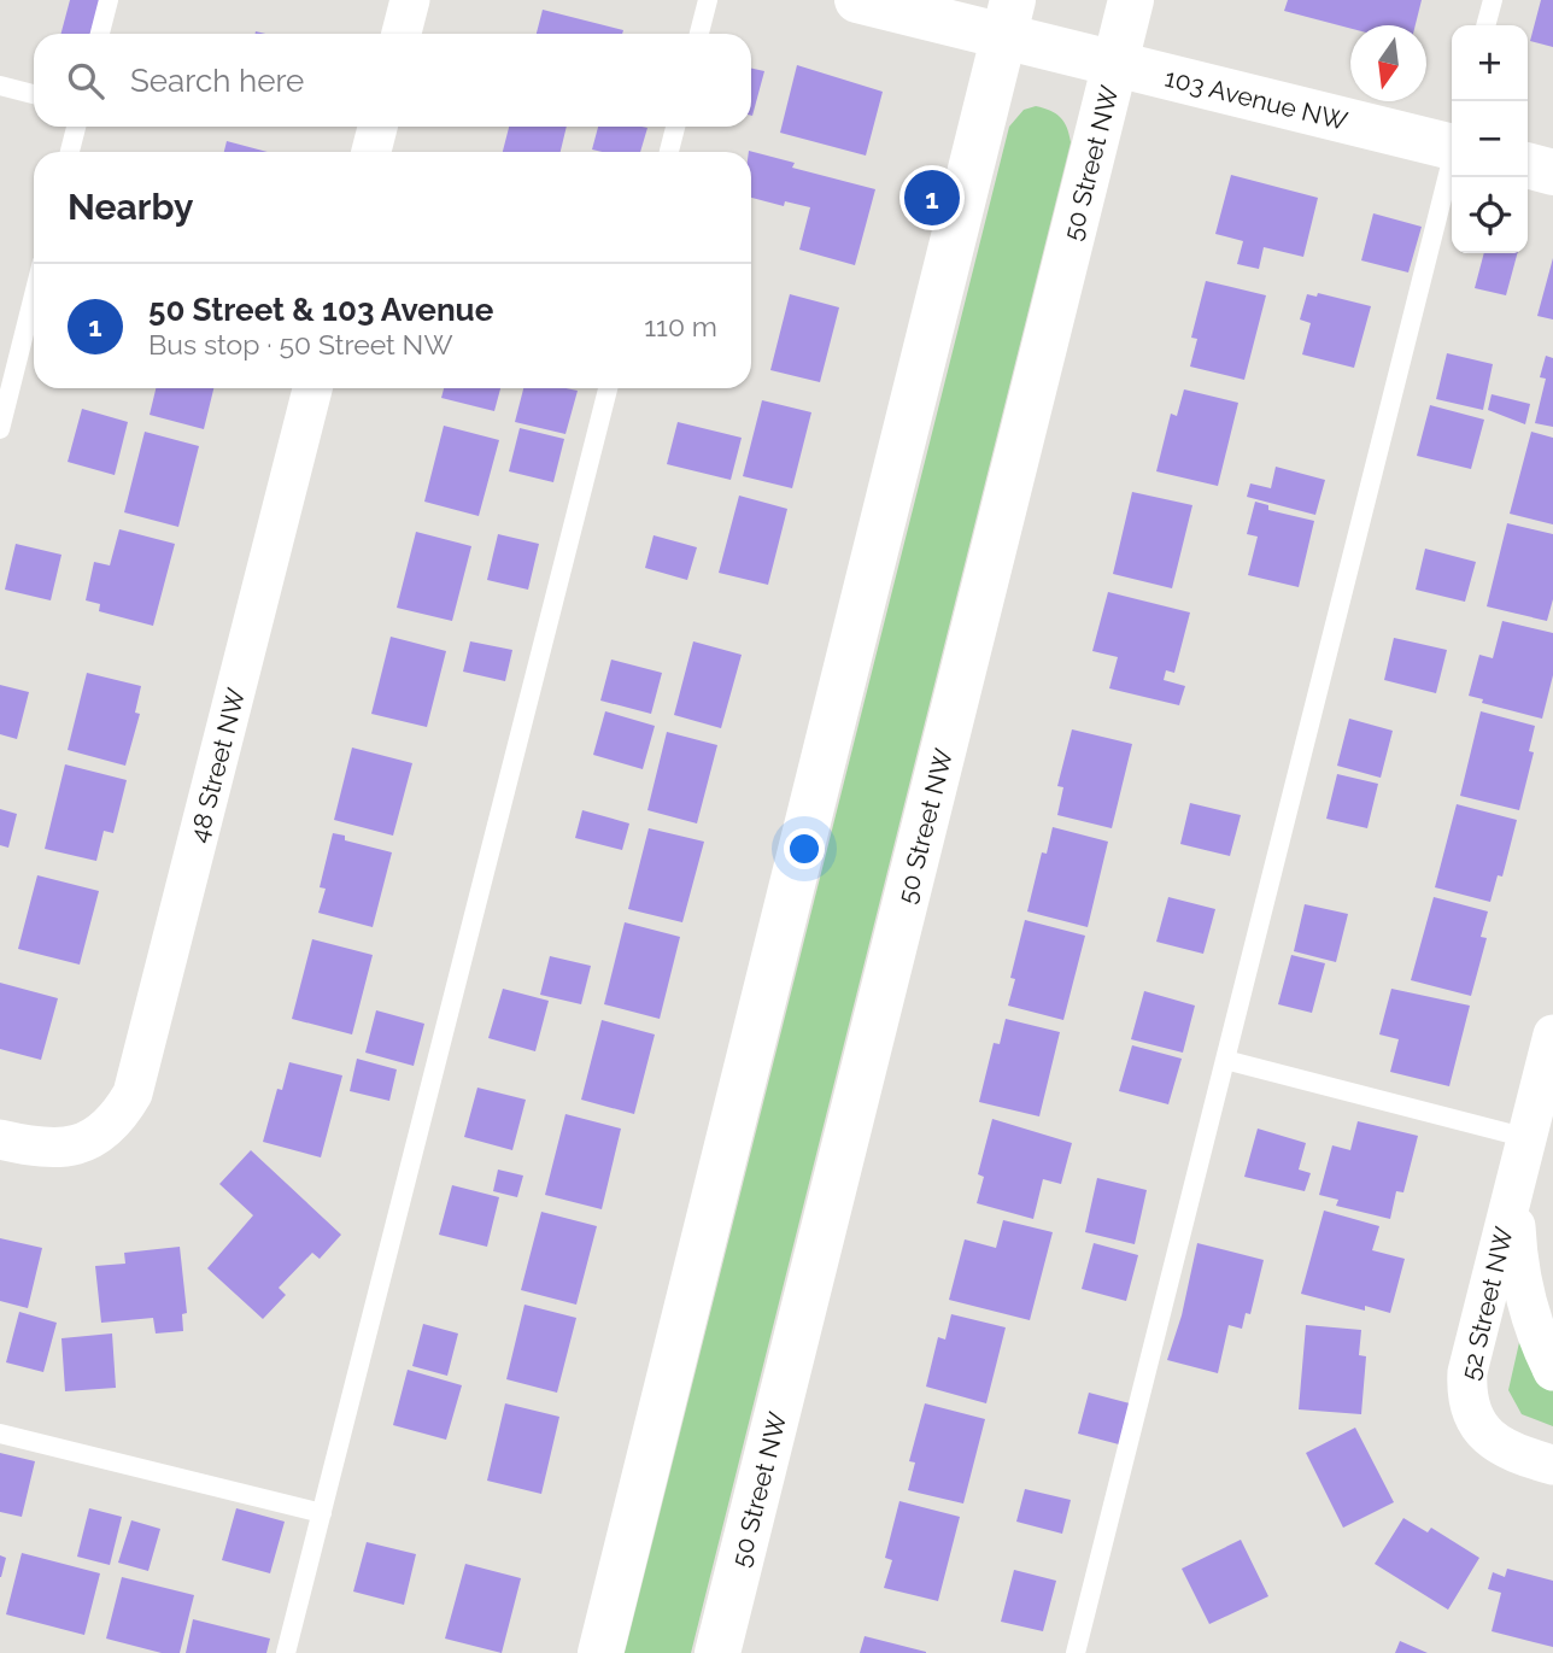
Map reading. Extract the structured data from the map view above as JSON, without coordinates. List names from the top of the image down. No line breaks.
{"streets":{"main road":["103 Avenue NW","50 Street NW"],"street":["48 Street NW","52 Street NW"]},"crossings":[["103 Avenue NW","50 Street NW"]],"north":"bottom","page":{"map_buttons":["+","−"],"search":"Search here","heading":"Nearby","pins":"1","list":[{"mark":"1","name":"50 Street & 103 Avenue","note":"Bus stop · 50 Street NW","value":"110 m"}]}}
